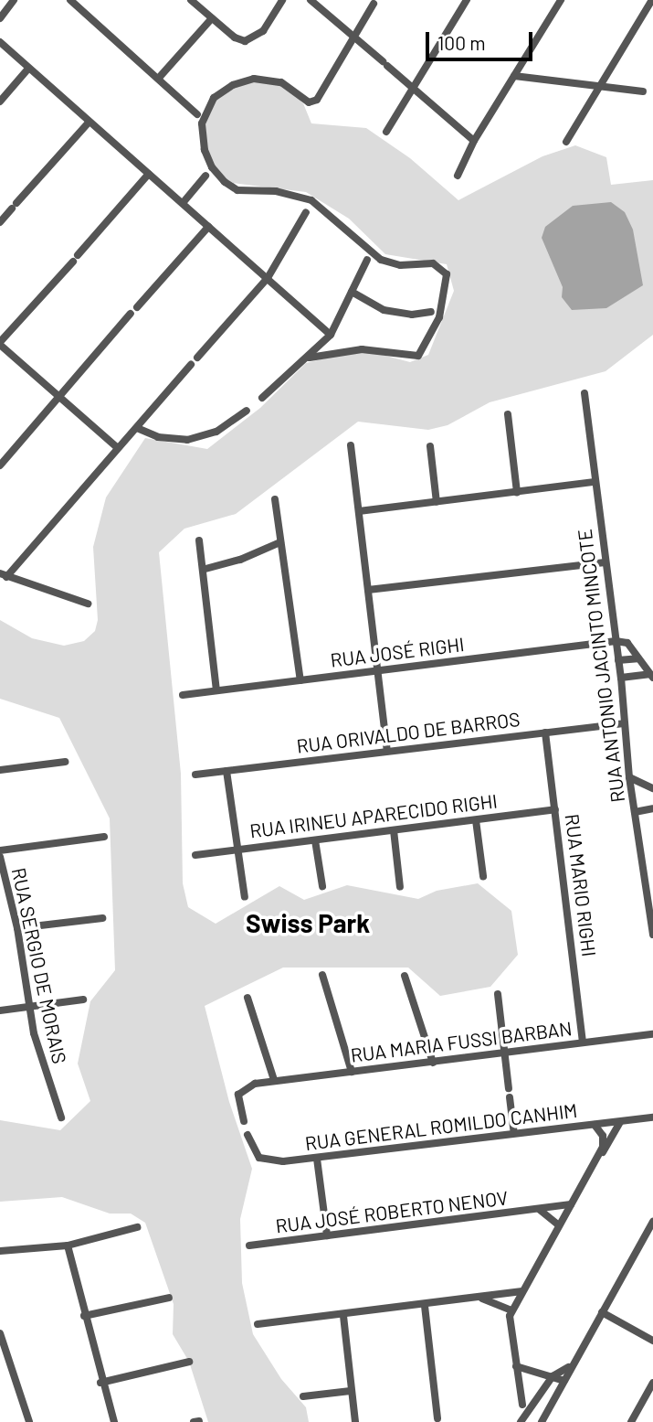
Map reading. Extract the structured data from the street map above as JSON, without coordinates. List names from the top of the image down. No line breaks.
{"streets":{"street":["RUA JOSÉ RIGHI","RUA ANTONIO JACINTO MINCOTE","RUA ORIVALDO DE BARROS","RUA IRINEU APARECIDO RIGHI","RUA MARIO RIGHI","RUA SERGIO DE MORAIS","RUA MARIA FUSSI BARBAN","RUA GENERAL ROMILDO CANHIM","RUA JOSÉ ROBERTO NENOV"]},"crossings":[["RUA JOSÉ RIGHI","RUA ANTONIO JACINTO MINCOTE"],["RUA ANTONIO JACINTO MINCOTE","RUA ORIVALDO DE BARROS"],["RUA ORIVALDO DE BARROS","RUA MARIO RIGHI"],["RUA IRINEU APARECIDO RIGHI","RUA MARIO RIGHI"],["RUA MARIO RIGHI","RUA MARIA FUSSI BARBAN"]],"districts":["Swiss Park"],"scale_bar":"100 m"}
